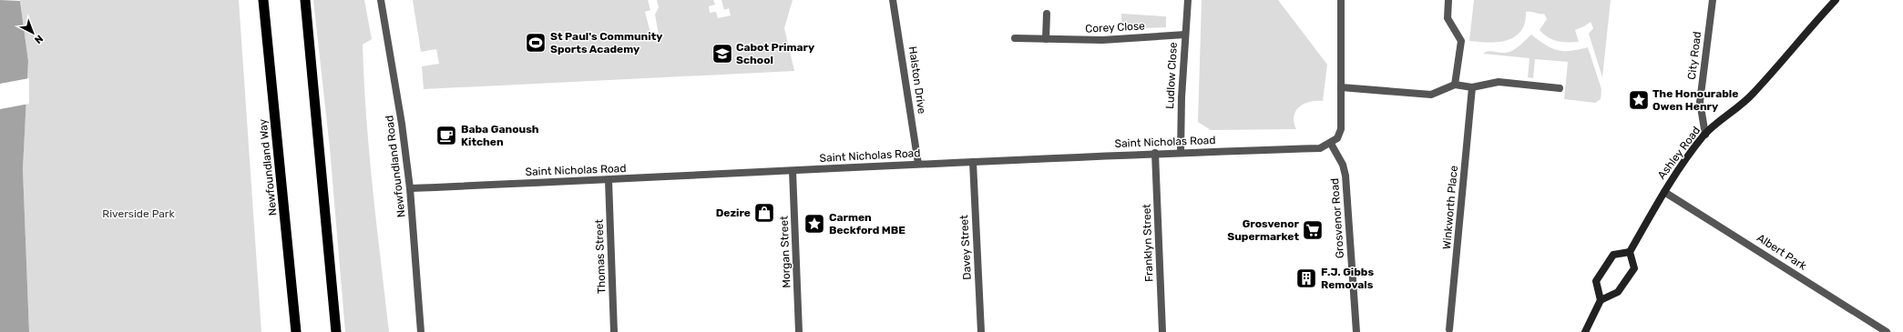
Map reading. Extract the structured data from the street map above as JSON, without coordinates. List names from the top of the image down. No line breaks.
{"streets":{"highway":["Newfoundland Way"],"main road":["Ashley Road"],"street":["Corey Close","City Road","Ludlow Close","Halston Drive","Saint Nicholas Road","Newfoundland Road","Winkworth Place","Grosvenor Road","Franklyn Street","Davey Street","Morgan Street","Albert Park","Thomas Street"]},"crossings":[["Corey Close","Ludlow Close"],["City Road","Ashley Road"],["Ludlow Close","Saint Nicholas Road"],["Halston Drive","Saint Nicholas Road"],["Saint Nicholas Road","Newfoundland Road"],["Saint Nicholas Road","Grosvenor Road"],["Saint Nicholas Road","Franklyn Street"],["Saint Nicholas Road","Davey Street"],["Saint Nicholas Road","Morgan Street"],["Saint Nicholas Road","Thomas Street"],["Ashley Road","Albert Park"]],"parks":["Riverside Park"],"places":{"sports":["St Paul's Community Sports Academy"],"school or university":["Cabot Primary School"],"place":["The Honourable Owen Henry","Carmen Beckford MBE"],"cafe":["Baba Ganoush Kitchen"],"shop":["Dezire"],"supermarket":["Grosvenor Supermarket"],"building":["F.J. Gibbs Removals"]},"north":"bottom right"}
